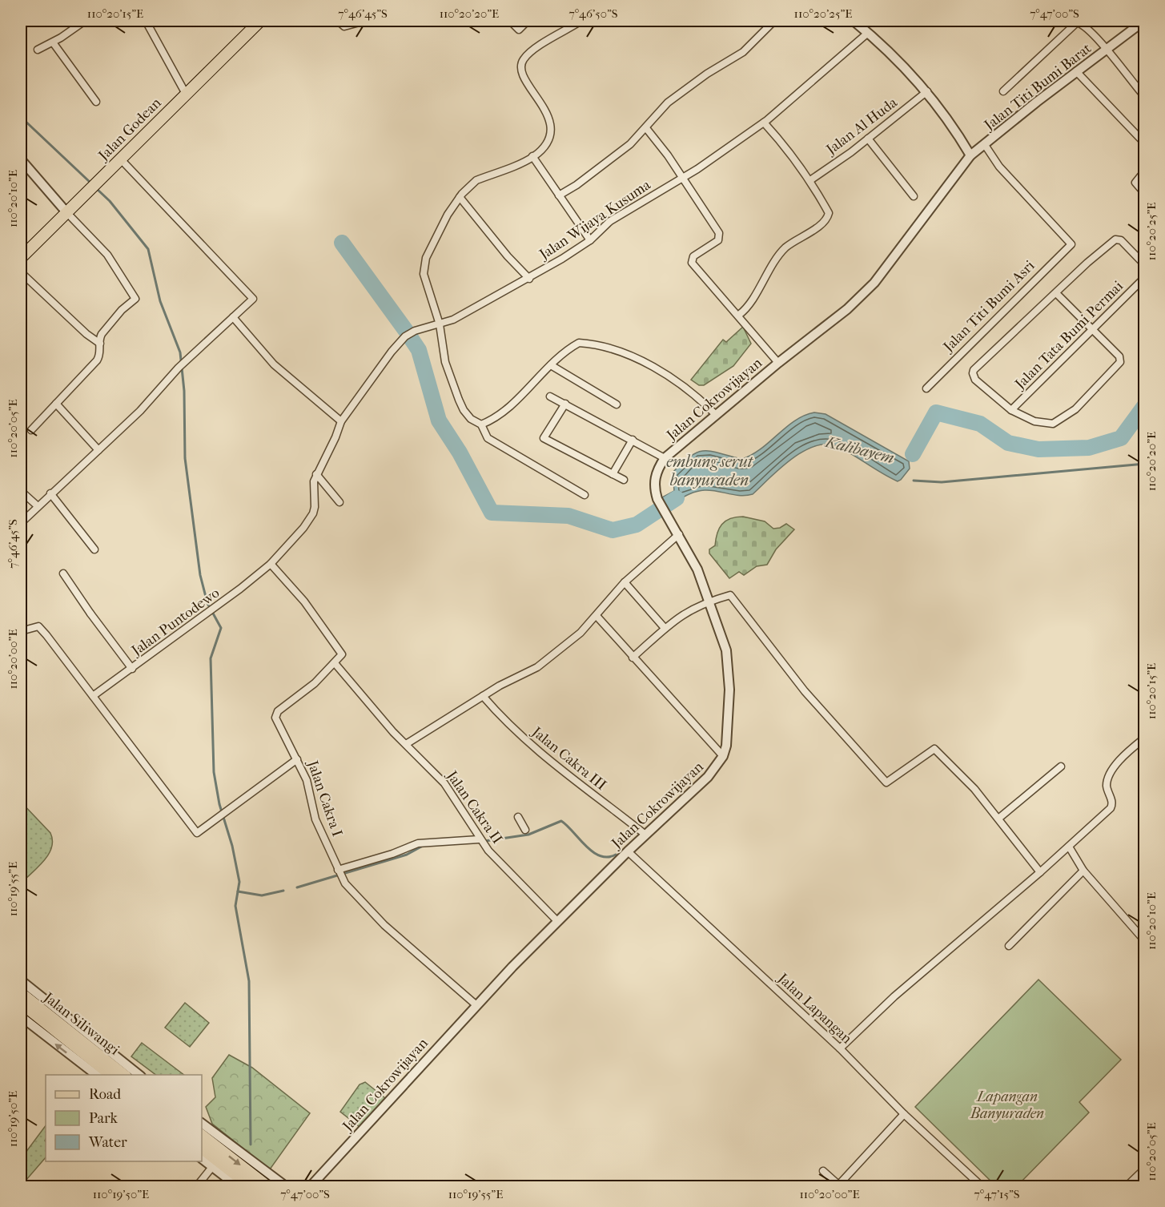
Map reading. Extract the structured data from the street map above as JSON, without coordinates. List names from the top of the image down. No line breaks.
{"streets":{"main road":["Jalan Godean","Jalan Siliwangi"],"street":["Jalan Titi Bumi Barat","Jalan Al Huda","Jalan Wijaya Kusuma","Jalan Titi Bumi Asri","Jalan Tata Bumi Permai","Jalan Cokrowijayan","Jalan Puntodewo","Jalan Cakra III","Jalan Cakra I","Jalan Cakra II","Jalan Lapangan"]},"crossings":[["Jalan Titi Bumi Barat","Jalan Titi Bumi Asri"],["Jalan Titi Bumi Barat","Jalan Cokrowijayan"],["Jalan Wijaya Kusuma","Jalan Puntodewo"],["Jalan Cokrowijayan","Jalan Cakra III"],["Jalan Cokrowijayan","Jalan Cakra I"],["Jalan Cokrowijayan","Jalan Cakra II"],["Jalan Cokrowijayan","Jalan Lapangan"],["Jalan Cakra I","Jalan Cakra II"]],"water":["Kalibayem","embung serut banyuraden"],"parks":["Lapangan Banyuraden"],"legend":["Road","Park","Water"],"coordinates":["110°20'15\"E","7°46'45\"S","110°20'20\"E","7°46'50\"S","110°20'25\"E","7°47'00\"S","110°20'10\"E","110°20'05\"E","110°20'00\"E","110°19'55\"E","110°19'50\"E","7°47'15\"S"]}
